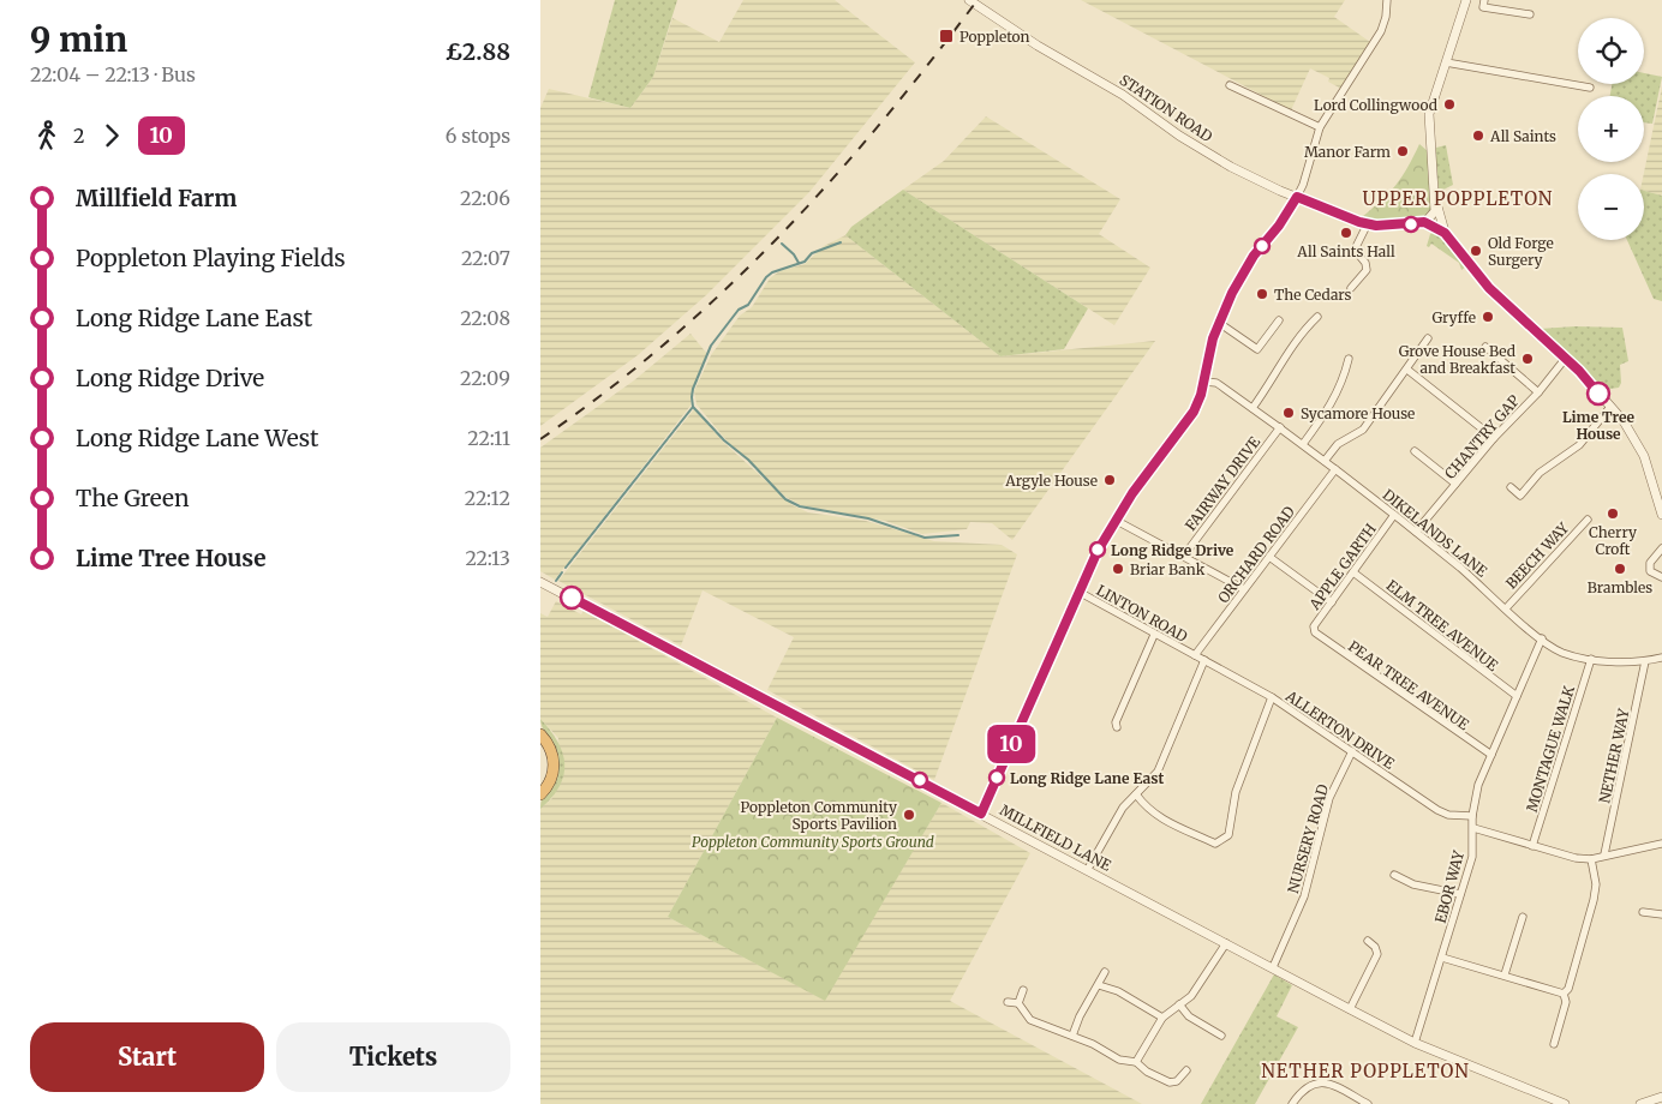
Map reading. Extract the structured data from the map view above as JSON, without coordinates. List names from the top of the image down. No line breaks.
{"streets":{"street":["STATION ROAD","CHANTRY GAP","FAIRWAY DRIVE","DIKELANDS LANE","ORCHARD ROAD","BEECH WAY","APPLE GARTH","LINTON ROAD","ELM TREE AVENUE","PEAR TREE AVENUE","ALLERTON DRIVE","MONTAGUE WALK","NETHER WAY","MILLFIELD LANE","NURSERY ROAD","EBOR WAY"]},"crossings":[["CHANTRY GAP","DIKELANDS LANE"],["FAIRWAY DRIVE","DIKELANDS LANE"],["DIKELANDS LANE","ORCHARD ROAD"],["DIKELANDS LANE","BEECH WAY"],["DIKELANDS LANE","APPLE GARTH"],["DIKELANDS LANE","MONTAGUE WALK"],["DIKELANDS LANE","NETHER WAY"],["DIKELANDS LANE","EBOR WAY"],["ORCHARD ROAD","LINTON ROAD"],["ORCHARD ROAD","ALLERTON DRIVE"],["APPLE GARTH","ELM TREE AVENUE"],["APPLE GARTH","PEAR TREE AVENUE"],["LINTON ROAD","ALLERTON DRIVE"],["ELM TREE AVENUE","EBOR WAY"],["PEAR TREE AVENUE","EBOR WAY"],["ALLERTON DRIVE","NURSERY ROAD"],["ALLERTON DRIVE","EBOR WAY"],["MILLFIELD LANE","NURSERY ROAD"],["MILLFIELD LANE","EBOR WAY"]],"districts":["UPPER POPPLETON","NETHER POPPLETON"],"parks":["Poppleton Community Sports Ground"],"places":{"transit":["Poppleton"],"other":["Lord Collingwood","All Saints","Manor Farm","All Saints Hall","Old Forge Surgery","The Cedars","Gryffe","Grove House Bed and Breakfast","Lime Tree House","Sycamore House","Argyle House","Cherry Croft","Long Ridge Drive","Briar Bank","Brambles","Long Ridge Lane East","Poppleton Community Sports Pavilion"]},"lines":["bus line 10"],"page":{"heading":["9 min","22:04 – 22:13 · Bus","£2.88"],"on_map":"10","map_buttons":["+","−"],"legs":["2","10","6 stops"],"list":[{"name":"Millfield Farm","value":"22:06"},{"name":"Poppleton Playing Fields","value":"22:07"},{"name":"Long Ridge Lane East","value":"22:08"},{"name":"Long Ridge Drive","value":"22:09"},{"name":"Long Ridge Lane West","value":"22:11"},{"name":"The Green","value":"22:12"},{"name":"Lime Tree House","value":"22:13"}],"buttons":["Start","Tickets"]}}
